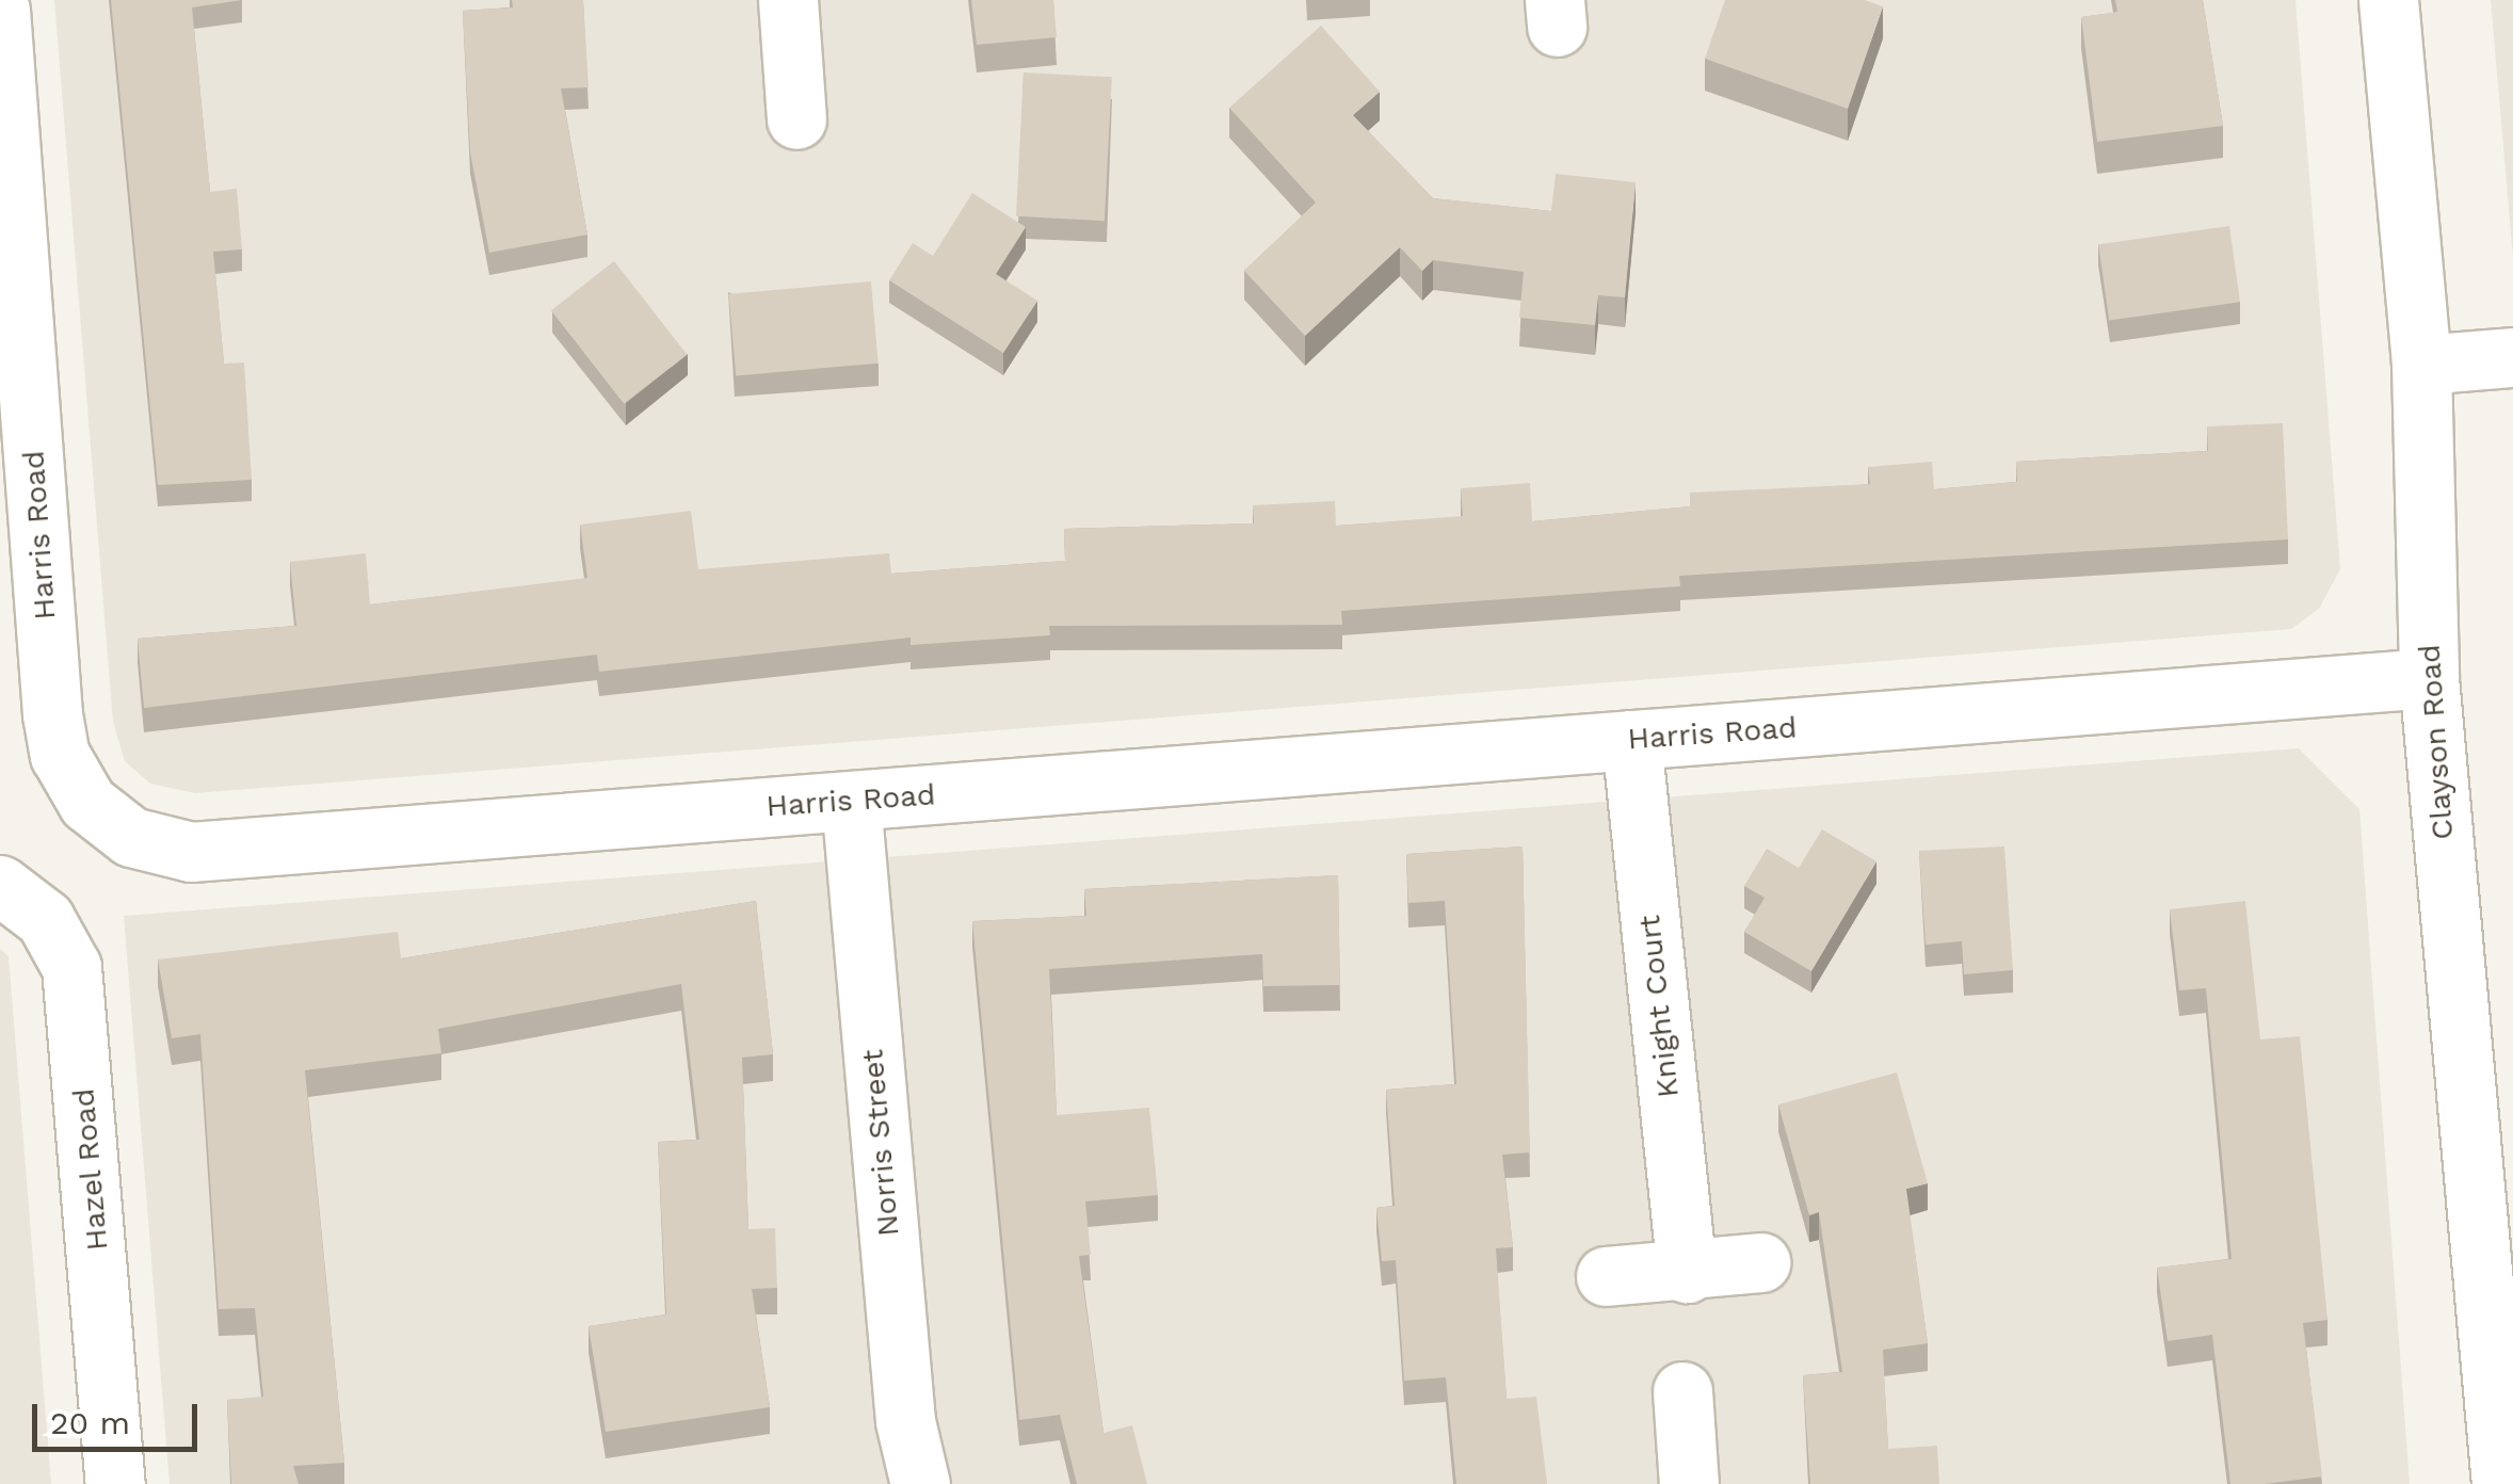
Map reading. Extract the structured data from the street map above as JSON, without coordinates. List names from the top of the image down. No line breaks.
{"streets":{"street":["Harris Road","Clayson Road","Knight Court","Norris Street","Hazel Road"]},"crossings":[["Harris Road","Clayson Road"],["Harris Road","Knight Court"],["Harris Road","Norris Street"]],"scale_bar":"20 m"}
